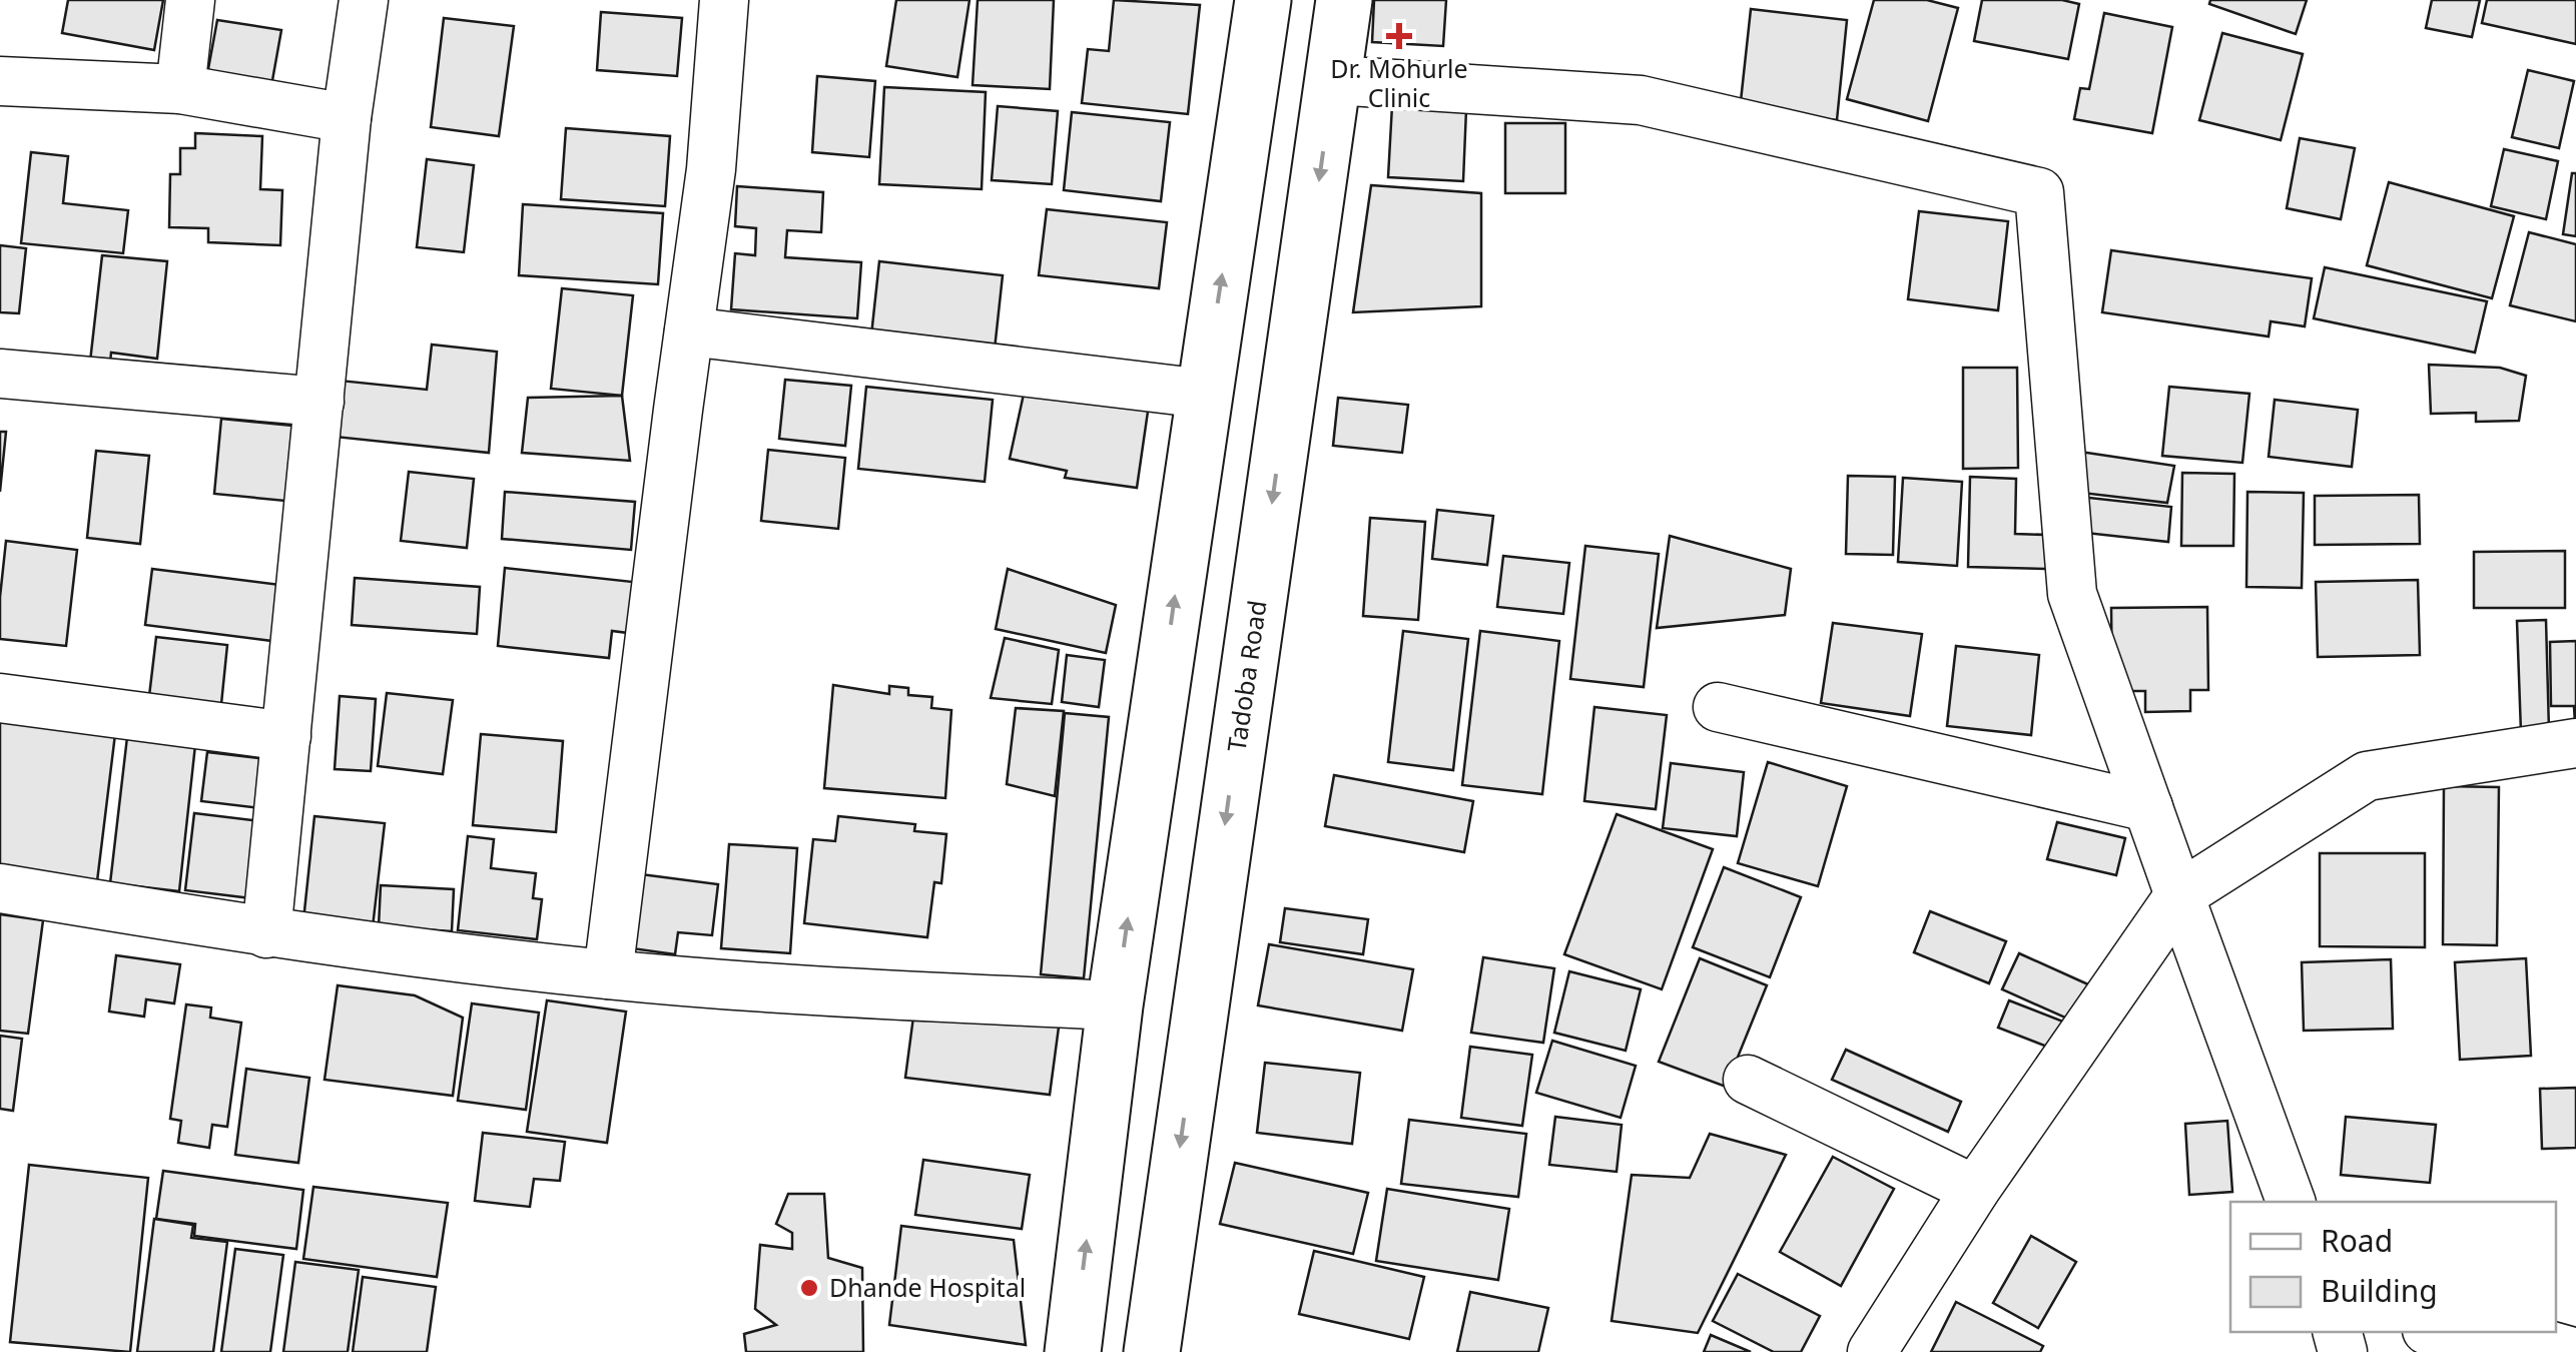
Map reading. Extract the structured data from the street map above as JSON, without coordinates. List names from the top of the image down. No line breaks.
{"streets":{"main road":["Tadoba Road"]},"places":{"health":["Dr. Mohurle Clinic"],"other":["Dhande Hospital"]},"legend":["Road","Building"]}
